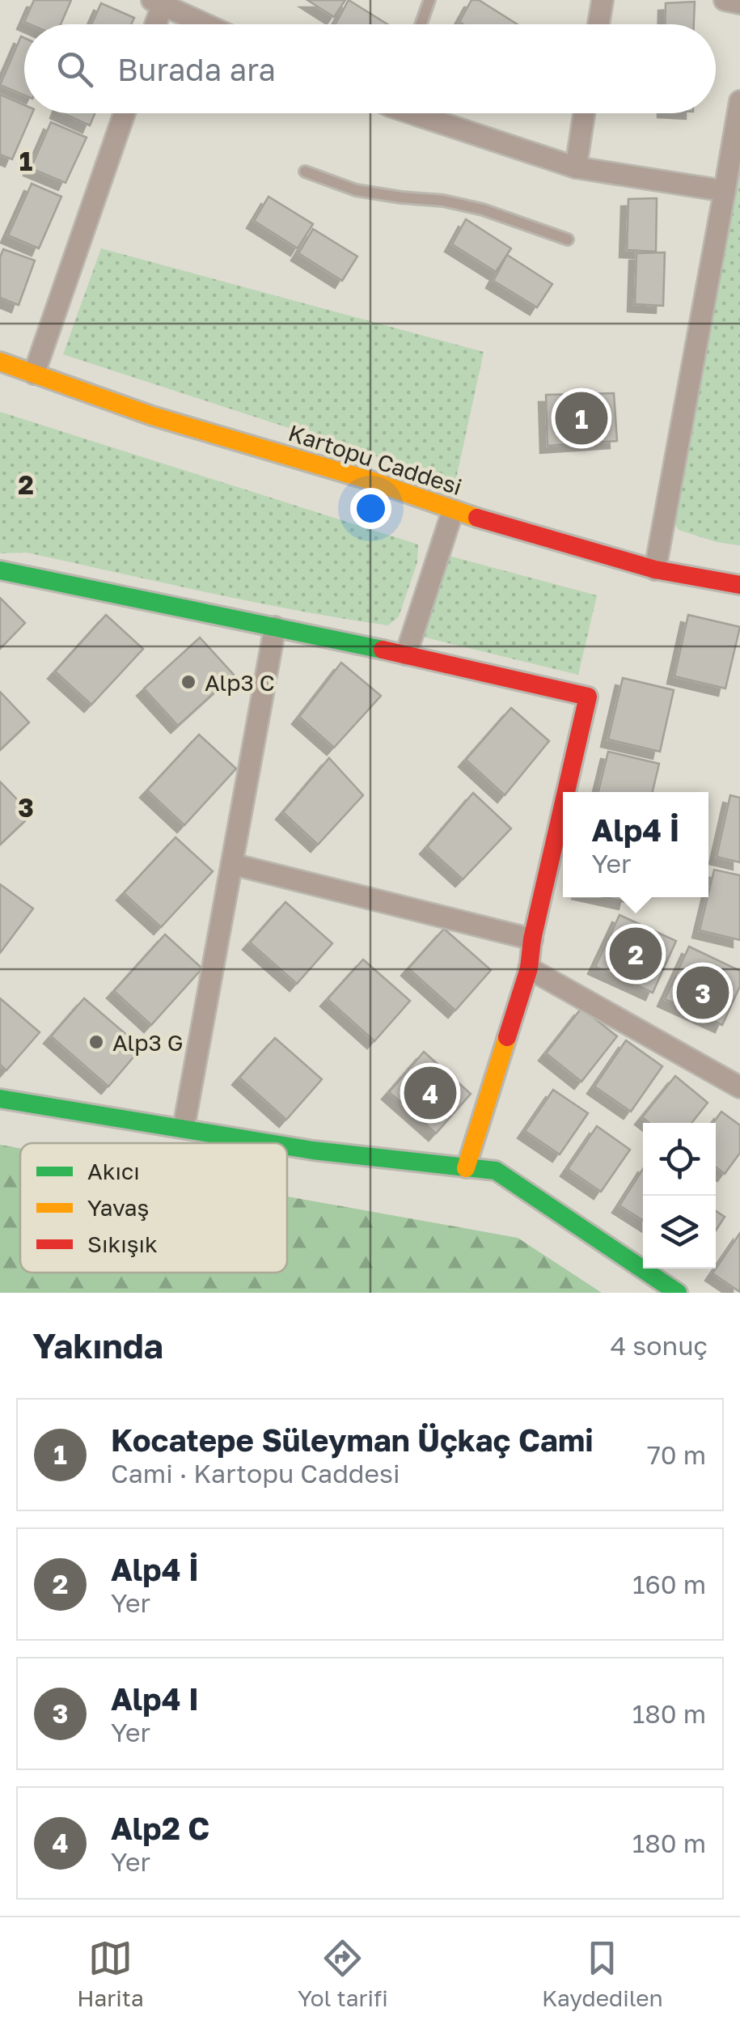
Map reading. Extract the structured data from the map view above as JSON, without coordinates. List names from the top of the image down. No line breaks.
{"streets":{"street":["Kartopu Caddesi"]},"places":["Alp3 C","Alp3 G"],"legend":["Akıcı","Yavaş","Sıkışık"],"page":{"search":"Burada ara","pins":["1","2","3","4"],"popup":["Alp4 İ","Yer"],"heading":["Yakında","4 sonuç"],"list":[{"mark":"1","name":"Kocatepe Süleyman Üçkaç Cami","note":"Cami · Kartopu Caddesi","value":"70 m"},{"mark":"2","name":"Alp4 İ","note":"Yer","value":"160 m"},{"mark":"3","name":"Alp4 I","note":"Yer","value":"180 m"},{"mark":"4","name":"Alp2 C","note":"Yer","value":"180 m"}],"nav":["Harita","Yol tarifi","Kaydedilen"]},"grid":{"rows":["1","2","3"]}}
